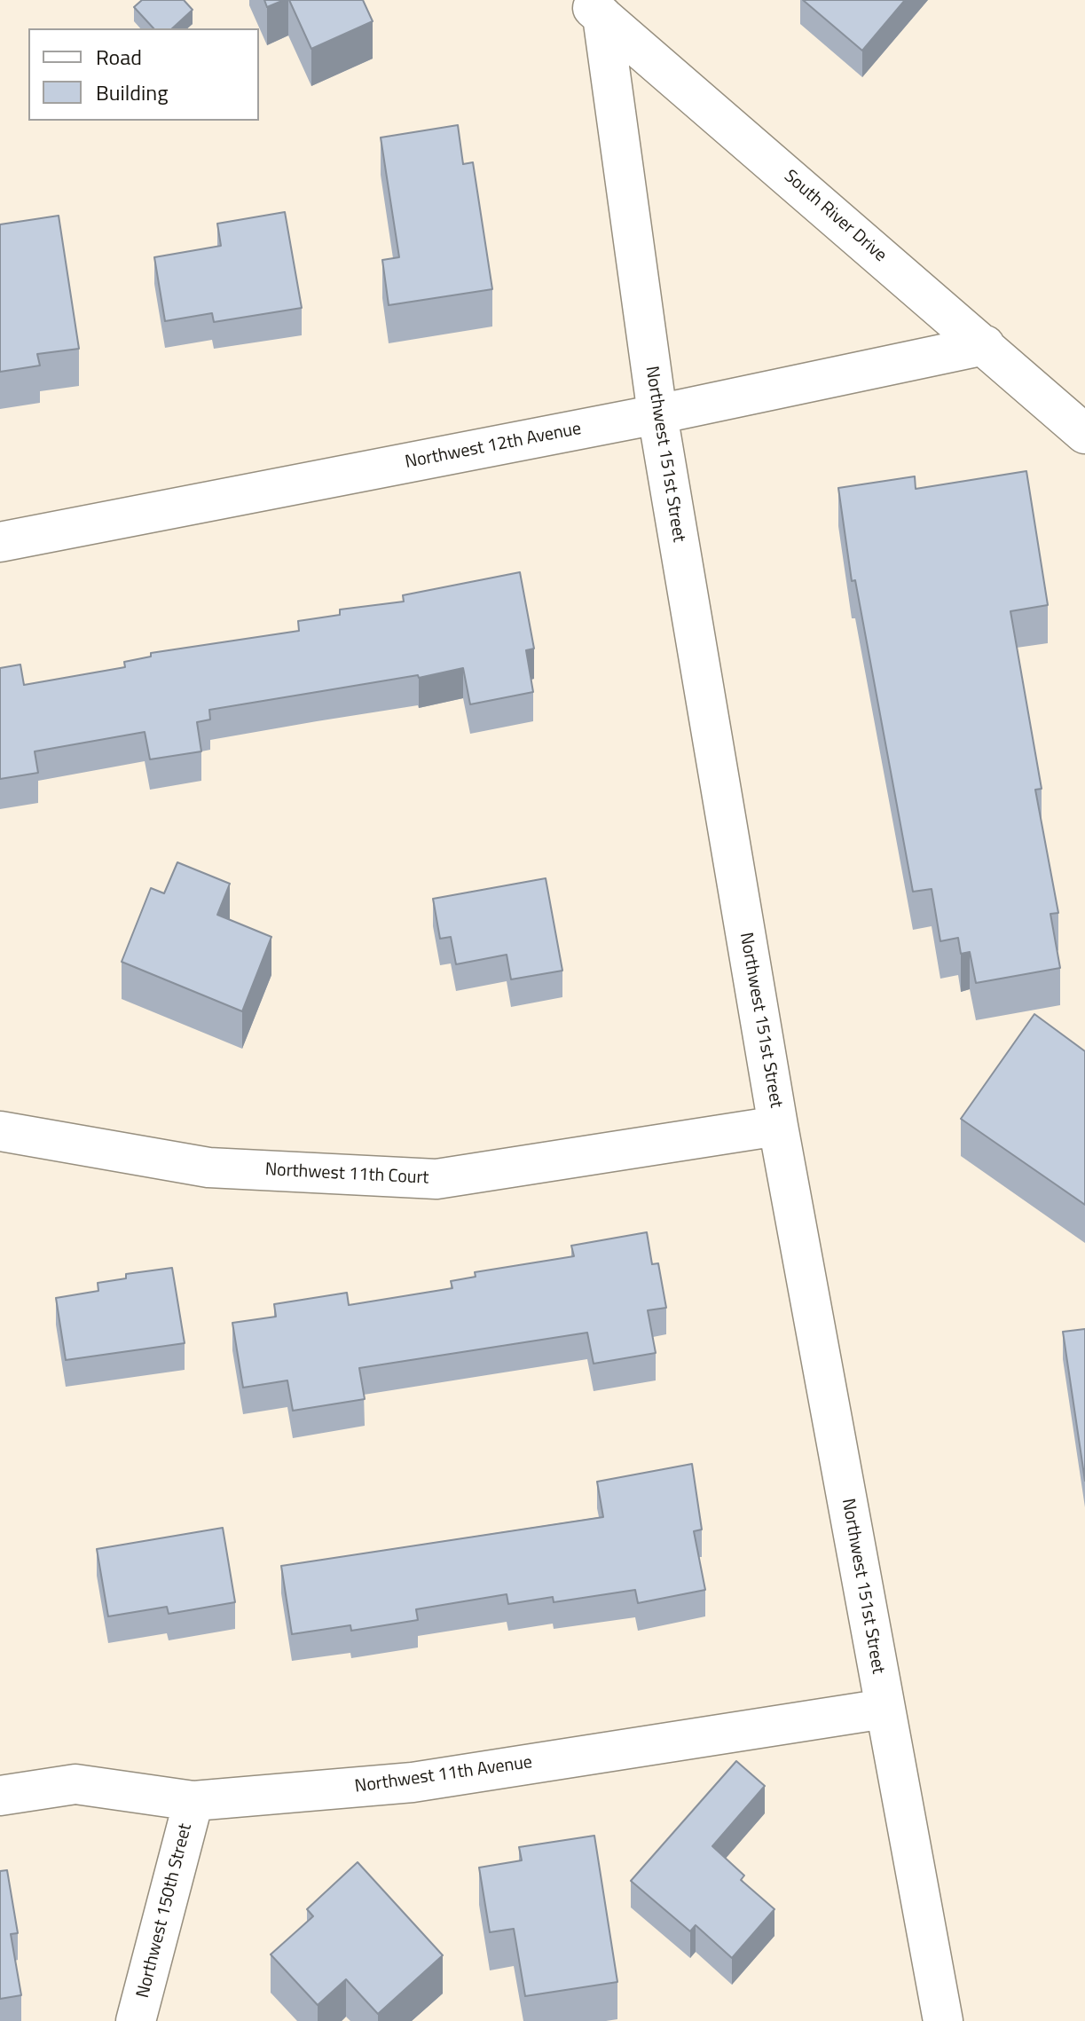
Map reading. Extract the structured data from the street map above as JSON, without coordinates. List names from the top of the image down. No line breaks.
{"streets":{"street":["South River Drive","Northwest 12th Avenue","Northwest 151st Street","Northwest 11th Court","Northwest 11th Avenue","Northwest 150th Street"]},"crossings":[["South River Drive","Northwest 12th Avenue"],["South River Drive","Northwest 151st Street"],["Northwest 12th Avenue","Northwest 151st Street"],["Northwest 151st Street","Northwest 11th Court"],["Northwest 151st Street","Northwest 11th Avenue"],["Northwest 11th Avenue","Northwest 150th Street"]],"legend":["Road","Building"]}
